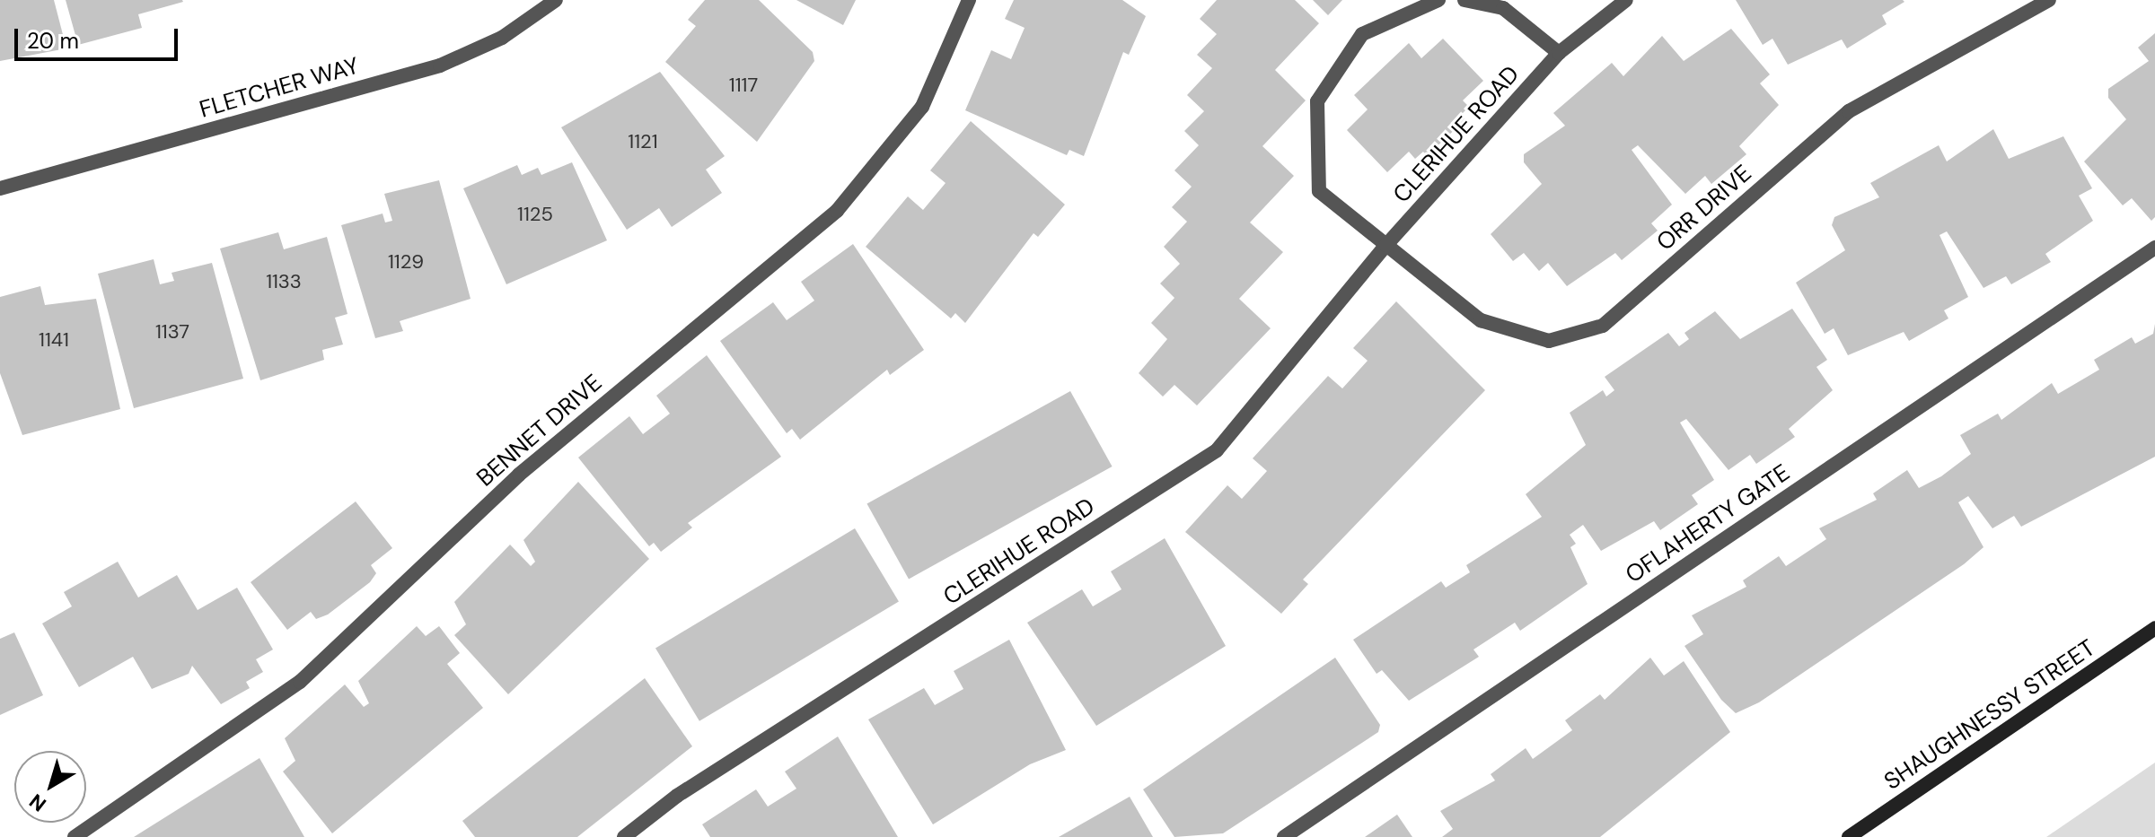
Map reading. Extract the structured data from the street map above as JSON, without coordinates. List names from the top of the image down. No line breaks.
{"streets":{"main road":["SHAUGHNESSY STREET"],"street":["FLETCHER WAY","CLERIHUE ROAD","ORR DRIVE","BENNET DRIVE","OFLAHERTY GATE"]},"crossings":[["CLERIHUE ROAD","ORR DRIVE"]],"house_numbers":["1117","1121","1125","1129","1133","1137","1141"],"scale_bar":"20 m","north":"bottom left"}
